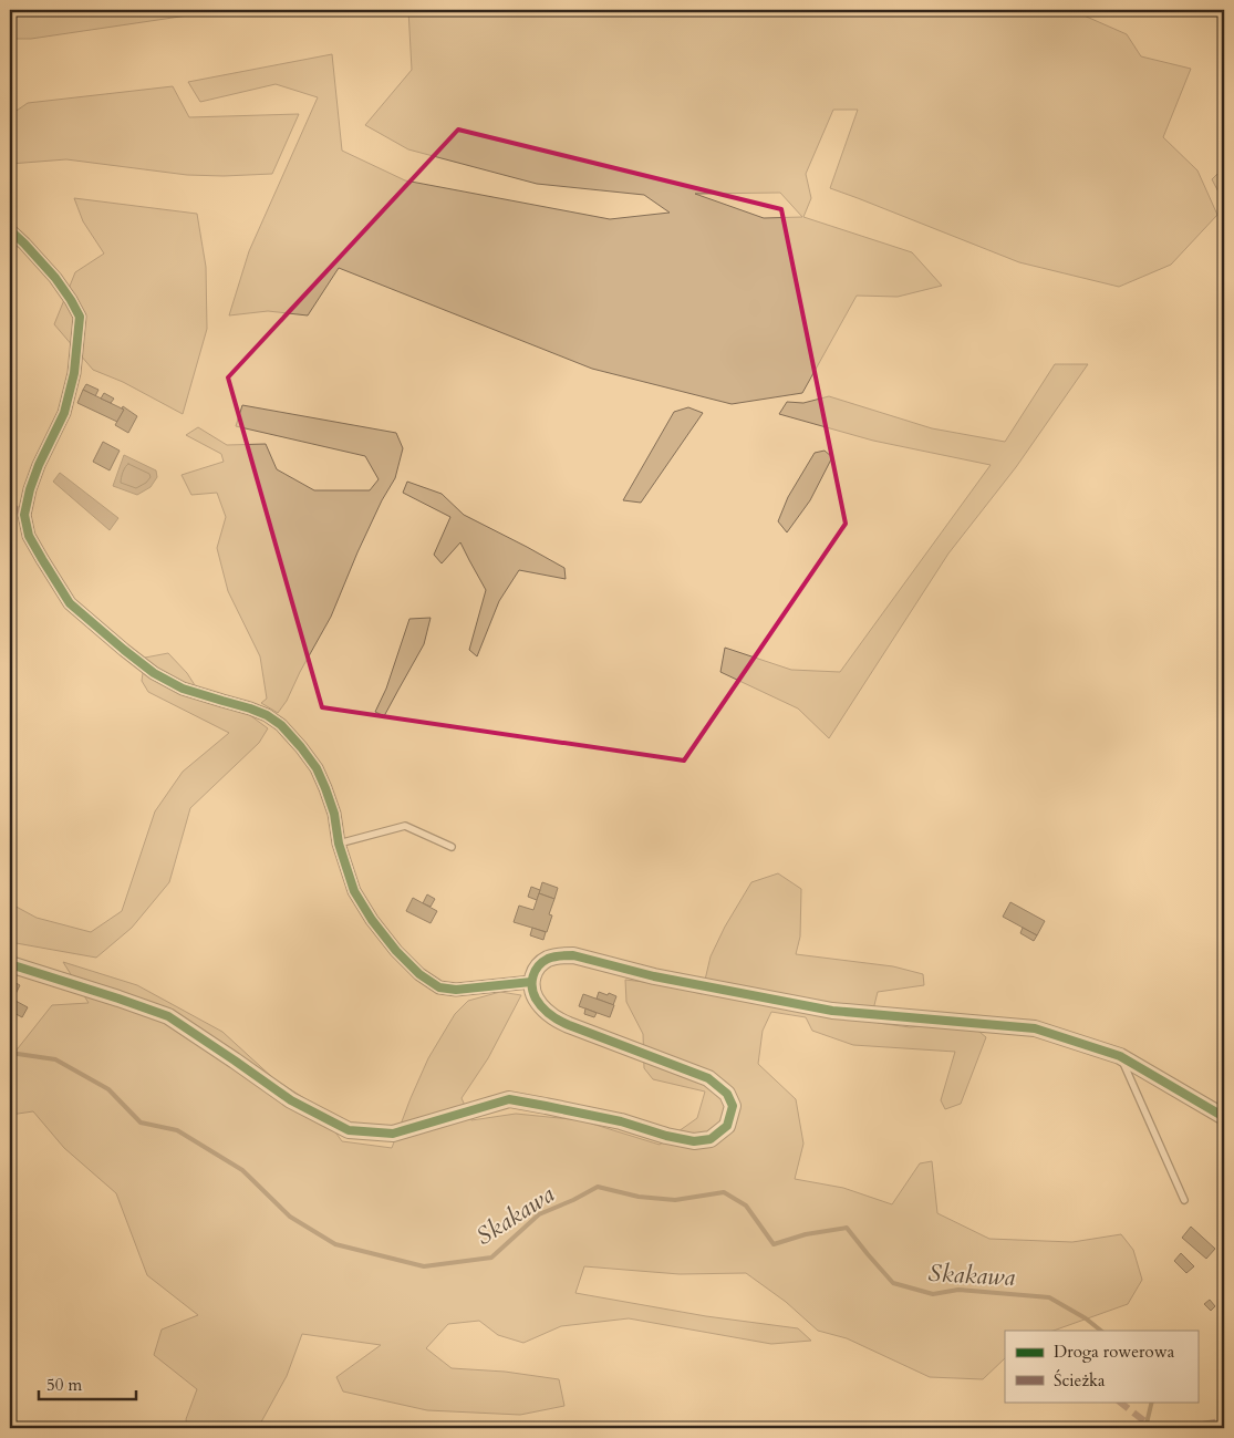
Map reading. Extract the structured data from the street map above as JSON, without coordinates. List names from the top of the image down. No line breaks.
{"water":["Skakawa"],"legend":["Droga rowerowa","Ścieżka"],"scale_bar":"50 m"}
